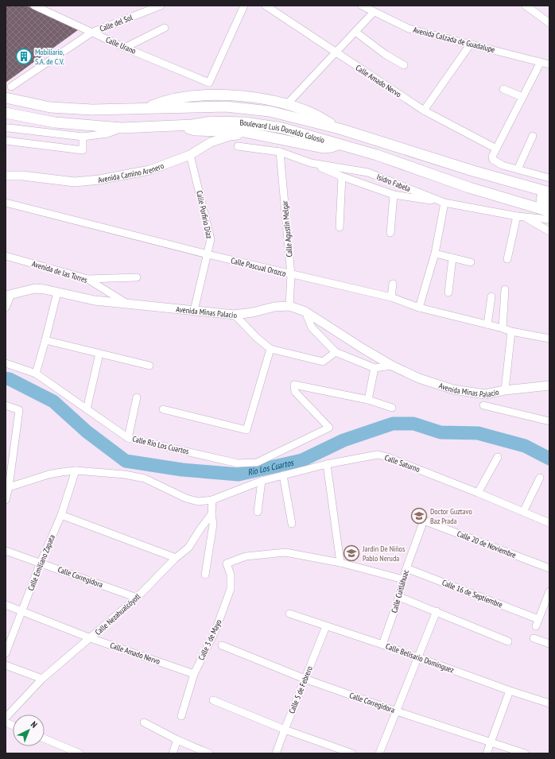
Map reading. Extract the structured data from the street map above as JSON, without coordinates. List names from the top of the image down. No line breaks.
{"streets":{"highway":["Boulevard Luis Donaldo Colosio"],"main road":["Avenida Camino Arenero","Avenida Minas Palacio"],"street":["Calle del Sol","Avenida Calzada de Guadalupe","Calle Urano","Calle Amado Nervo","Isidro Fabela","Calle Porfirio Díaz","Calle Agustín Melgar","Calle Pascual Orozco","Avenida de las Torres","Calle Río Los Cuartos","Calle Saturno","Calle 20 de Noviembre","Calle Emiliano Zapata","Calle Corregidora","Calle Cuitláhuac","Calle 16 de Septiembre","Calle Nezahualcóyotl","Calle 3 de Mayo","Calle Belisario Domínguez","Calle 5 de Febrero"]},"crossings":[["Calle del Sol","Calle Urano"],["Calle Amado Nervo","Calle Emiliano Zapata"],["Calle Amado Nervo","Calle Nezahualcóyotl"],["Calle Amado Nervo","Calle 3 de Mayo"],["Avenida Camino Arenero","Calle Porfirio Díaz"],["Isidro Fabela","Calle Agustín Melgar"],["Calle Porfirio Díaz","Calle Pascual Orozco"],["Calle Porfirio Díaz","Avenida Minas Palacio"],["Calle Agustín Melgar","Calle Pascual Orozco"],["Calle Agustín Melgar","Avenida Minas Palacio"],["Avenida de las Torres","Avenida Minas Palacio"],["Calle Saturno","Calle Emiliano Zapata"],["Calle 20 de Noviembre","Calle Cuitláhuac"],["Calle Emiliano Zapata","Calle Corregidora"],["Calle Corregidora","Calle Nezahualcóyotl"],["Calle Corregidora","Calle 5 de Febrero"],["Calle Cuitláhuac","Calle 16 de Septiembre"],["Calle Cuitláhuac","Calle Belisario Domínguez"],["Calle Belisario Domínguez","Calle 5 de Febrero"]],"water":["Río Los Cuartos"],"places":{"building":["Mobiliario, S.A. de C.V."],"school or university":["Doctor Guztavo Baz Prada","Jardin De Niños Pablo Neruda"]},"north":"top right"}
